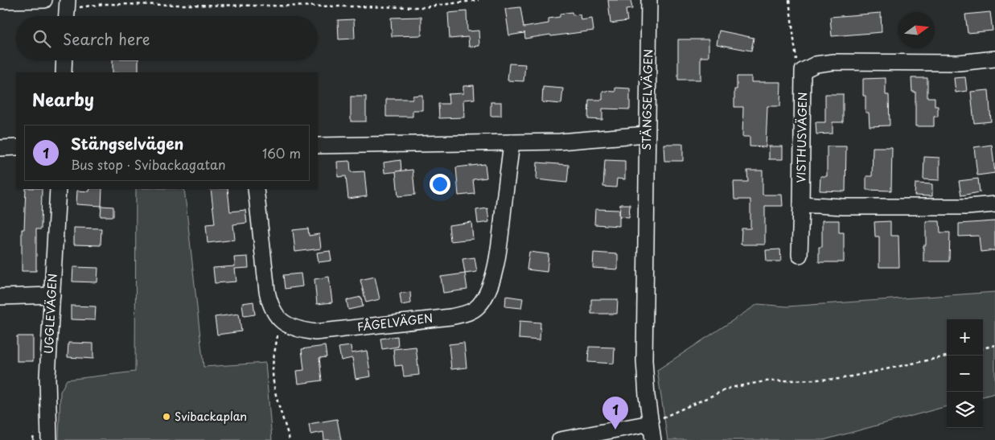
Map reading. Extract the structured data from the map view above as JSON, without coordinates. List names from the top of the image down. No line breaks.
{"streets":{"street":["STÄNGSELVÄGEN","VISTHUSVÄGEN","UGGLEVÄGEN","FÅGELVÄGEN"]},"places":["Svibackaplan"],"north":"right","page":{"search":"Search here","heading":"Nearby","list":[{"mark":"1","name":"Stängselvägen","note":"Bus stop · Svibackagatan","value":"160 m"}],"map_buttons":["+","−"],"pins":"1"}}
